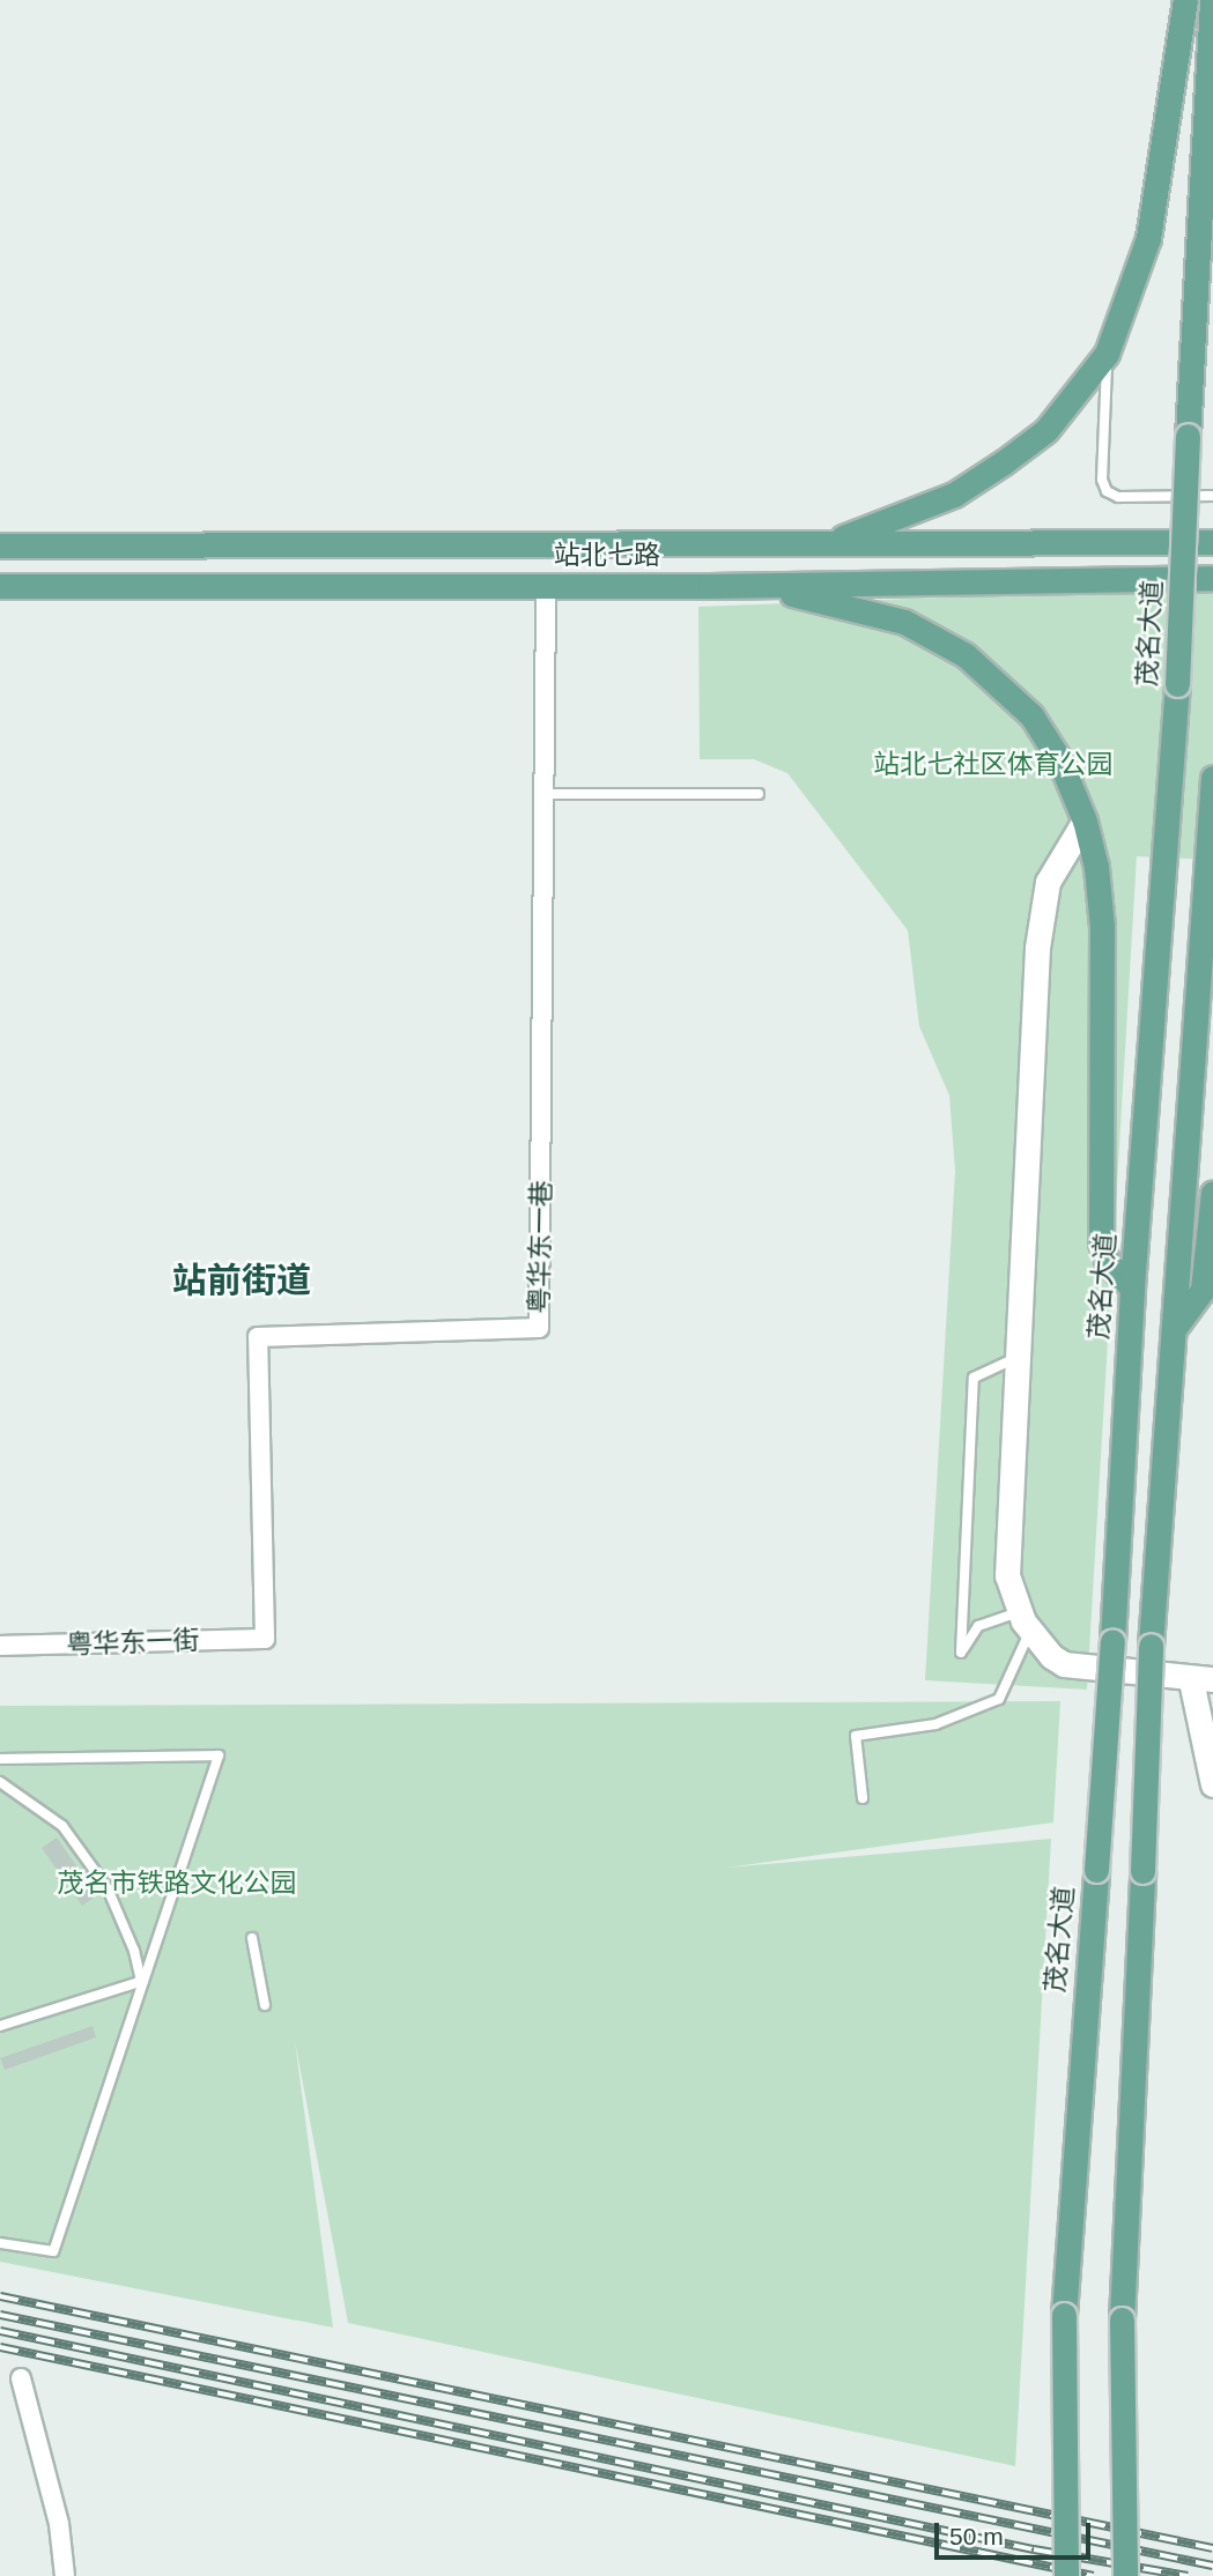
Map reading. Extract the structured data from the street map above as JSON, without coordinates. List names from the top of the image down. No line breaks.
{"streets":{"main road":["站北七路","茂名大道"],"street":["粤华东一巷","粤华东一街"]},"crossings":[["站北七路","粤华东一巷"],["粤华东一巷","粤华东一街"]],"districts":["站前街道"],"parks":["站北七社区体育公园","茂名市铁路文化公园"],"scale_bar":"50 m"}
